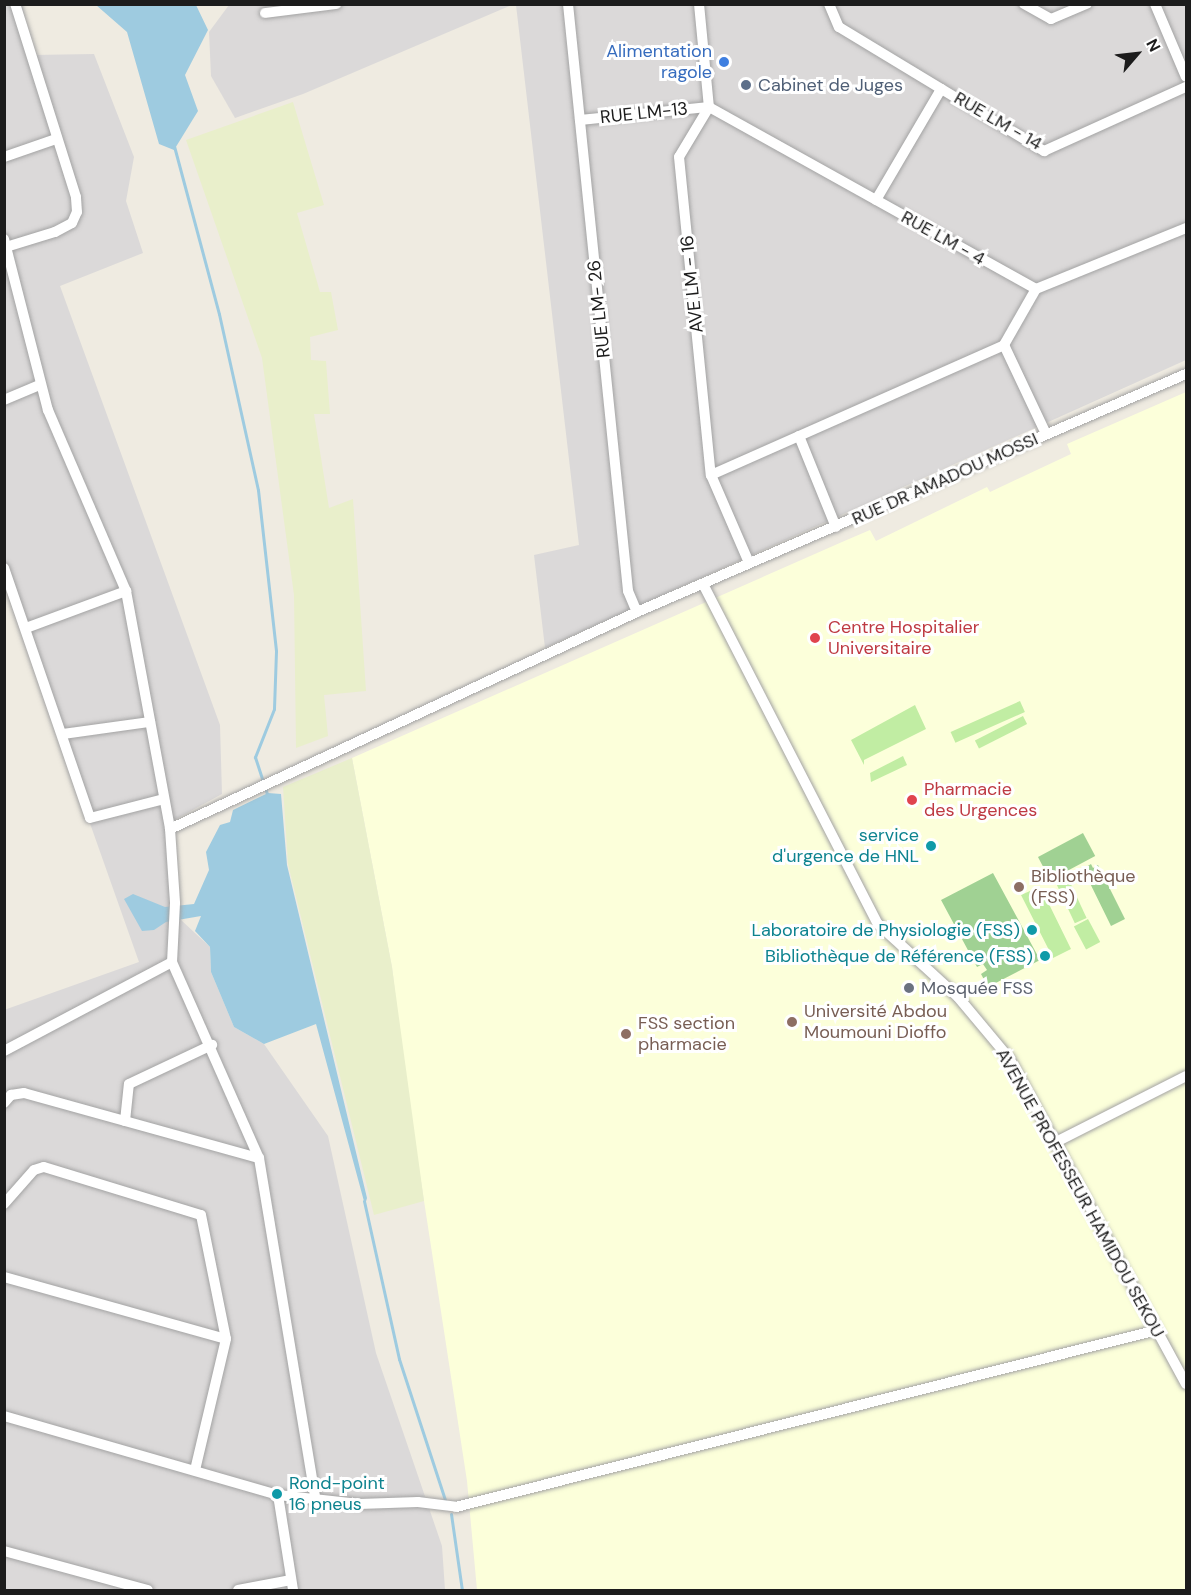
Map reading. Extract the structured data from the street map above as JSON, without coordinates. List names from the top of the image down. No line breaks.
{"streets":{"street":["RUE LM-13","RUE LM - 14","RUE LM - 4","AVE LM - 16","RUE LM- 26","RUE DR AMADOU MOSSI","AVENUE PROFESSEUR HAMIDOU SEKOU"]},"crossings":[["RUE LM-13","RUE LM - 4"],["RUE LM-13","AVE LM - 16"],["RUE LM-13","RUE LM- 26"],["RUE LM - 4","AVE LM - 16"],["AVE LM - 16","RUE DR AMADOU MOSSI"],["RUE LM- 26","RUE DR AMADOU MOSSI"],["RUE DR AMADOU MOSSI","AVENUE PROFESSEUR HAMIDOU SEKOU"]],"places":["Alimentation ragole","Cabinet de Juges","Centre Hospitalier Universitaire","Pharmacie des Urgences","service d'urgence de HNL","Bibliothèque (FSS)","Laboratoire de Physiologie (FSS)","Bibliothèque de Référence (FSS)","Mosquée FSS","Université Abdou Moumouni Dioffo","FSS section pharmacie","Rond-point 16 pneus"],"north":"top right"}
